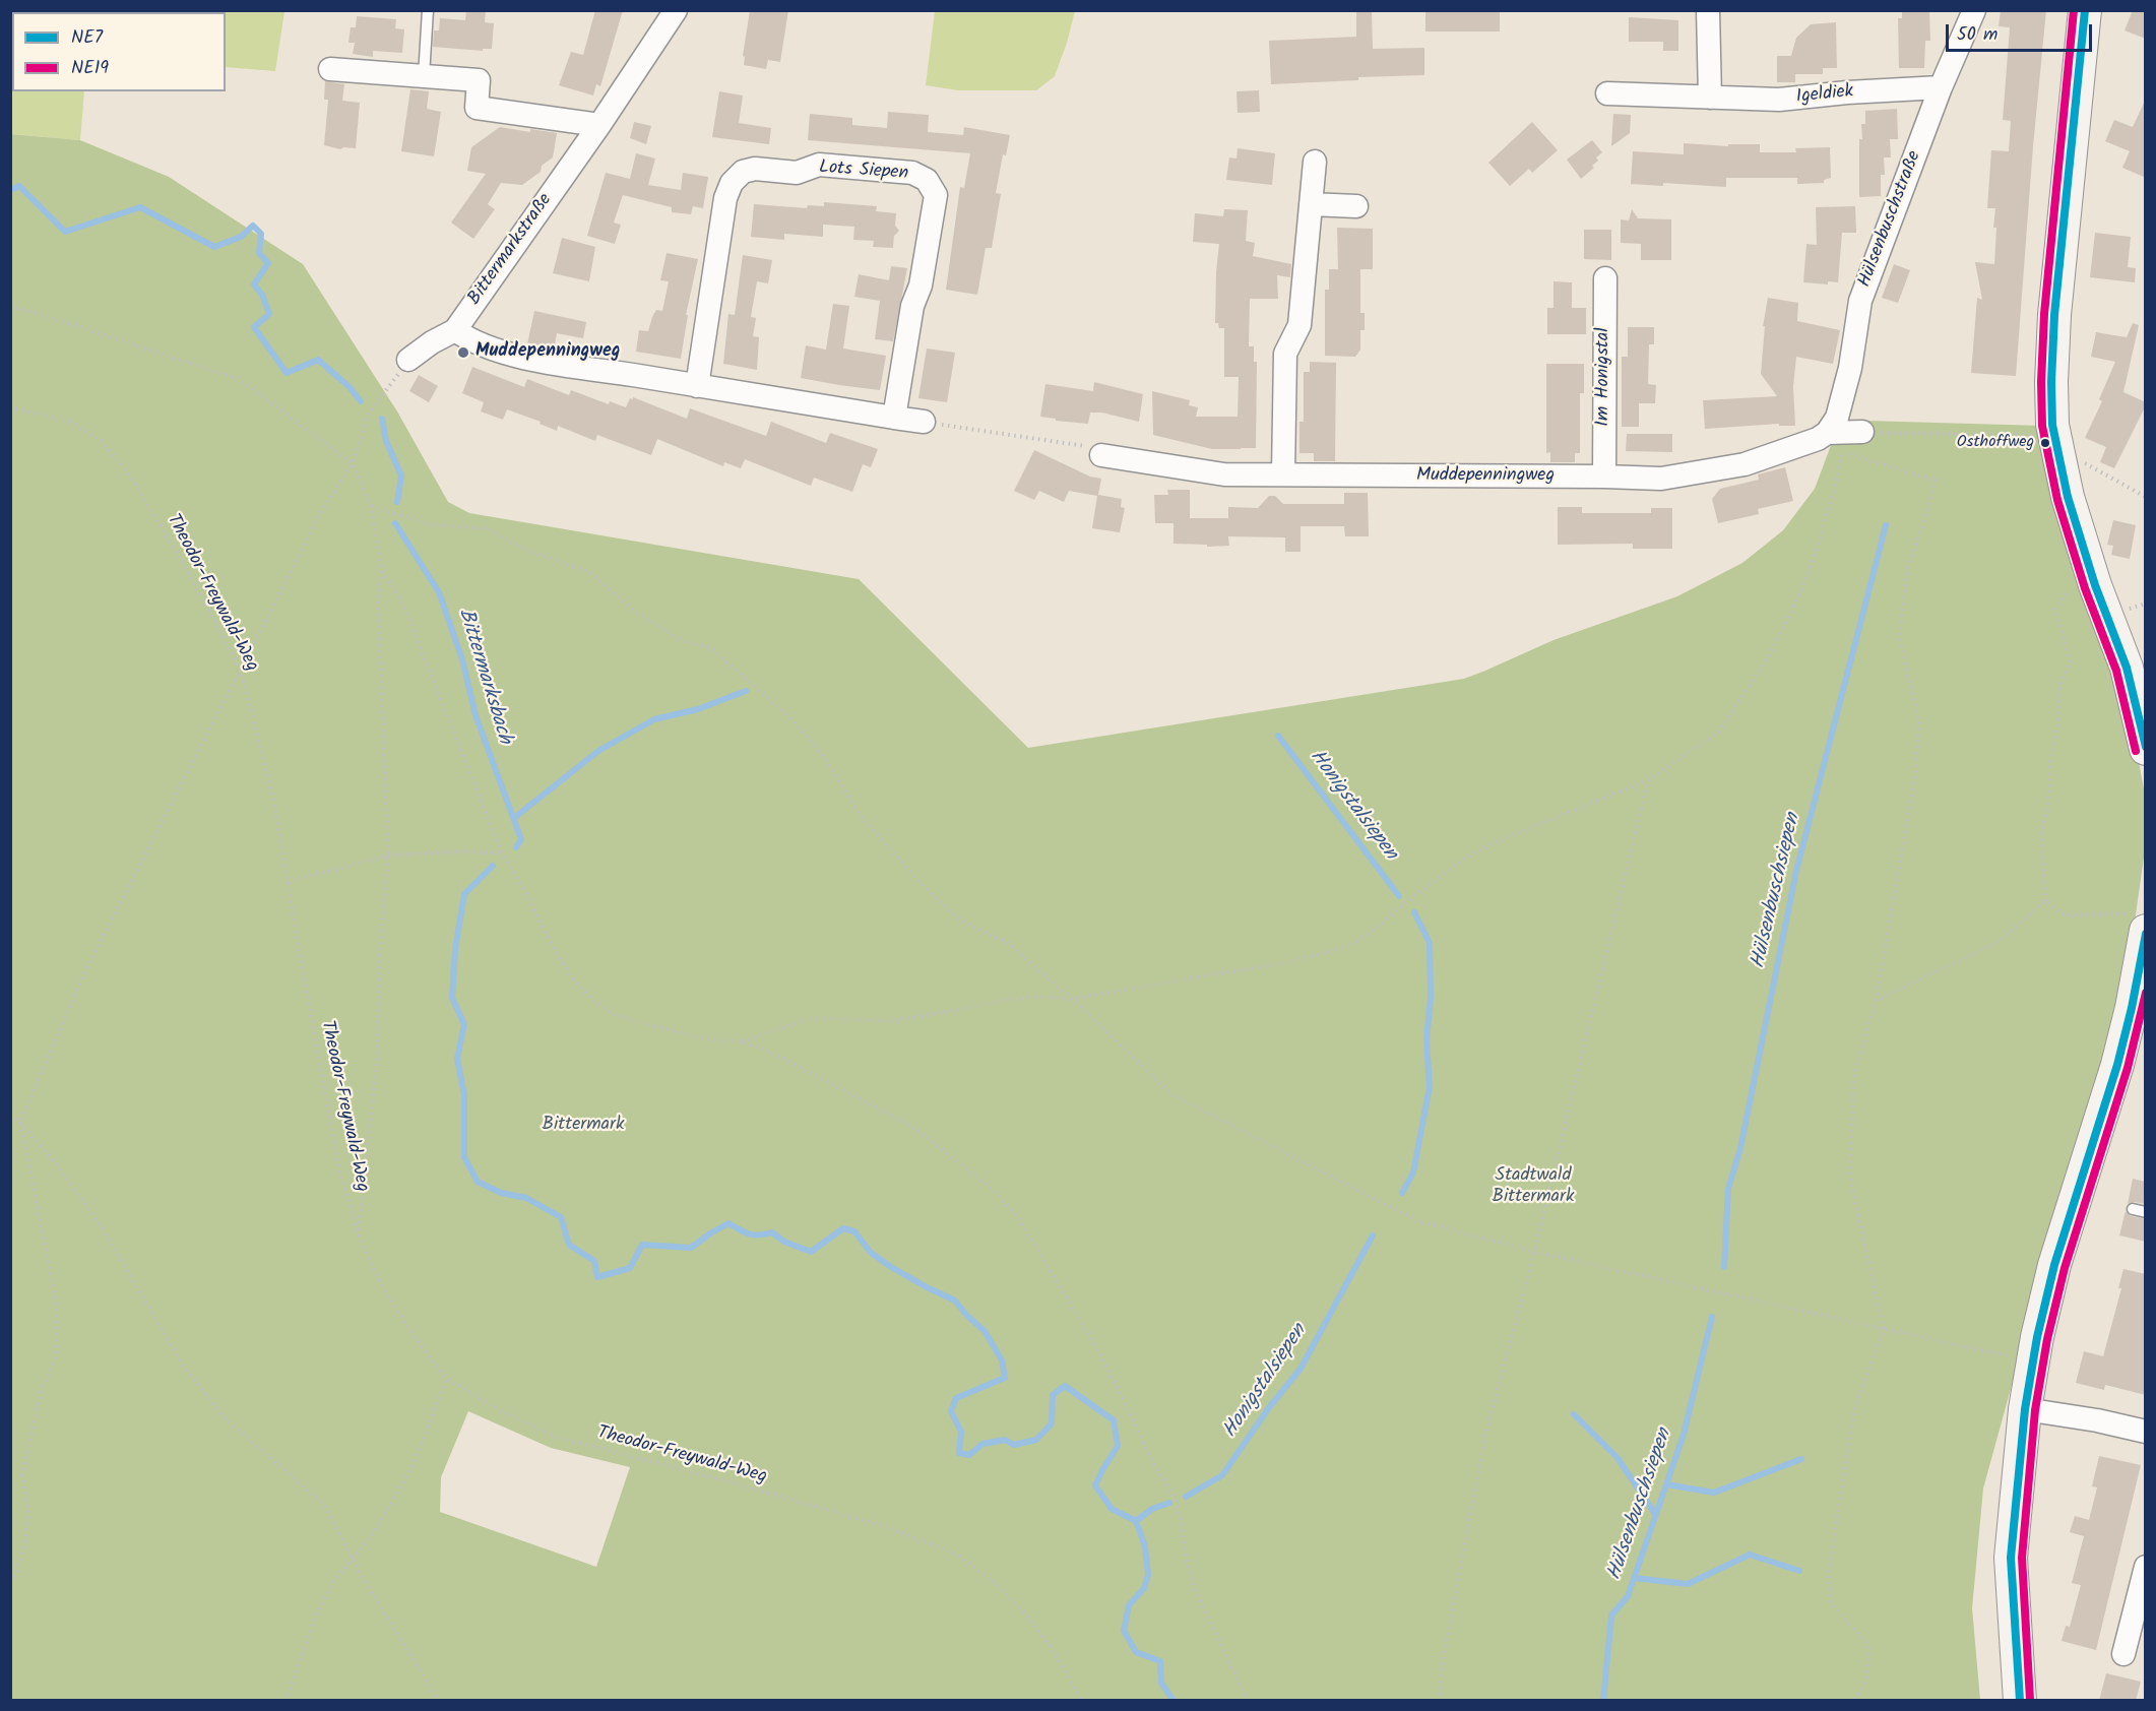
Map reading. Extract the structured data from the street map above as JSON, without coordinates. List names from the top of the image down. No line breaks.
{"streets":{"street":["Igeldiek","Lots Siepen","Hülsenbuschstraße","Bittermarkstraße","Im Honigstal","Muddepenningweg"],"path":["Theodor-Freywald-Weg"]},"crossings":[["Igeldiek","Hülsenbuschstraße"],["Hülsenbuschstraße","Muddepenningweg"],["Im Honigstal","Muddepenningweg"]],"water":["Bittermarksbach","Honigstalsiepen","Hülsenbuschsiepen"],"parks":["Bittermark","Stadtwald Bittermark"],"places":["Muddepenningweg","Osthoffweg"],"lines":["transit line NE7","transit line NE19"],"legend":["NE7","NE19"],"scale_bar":"50 m"}
